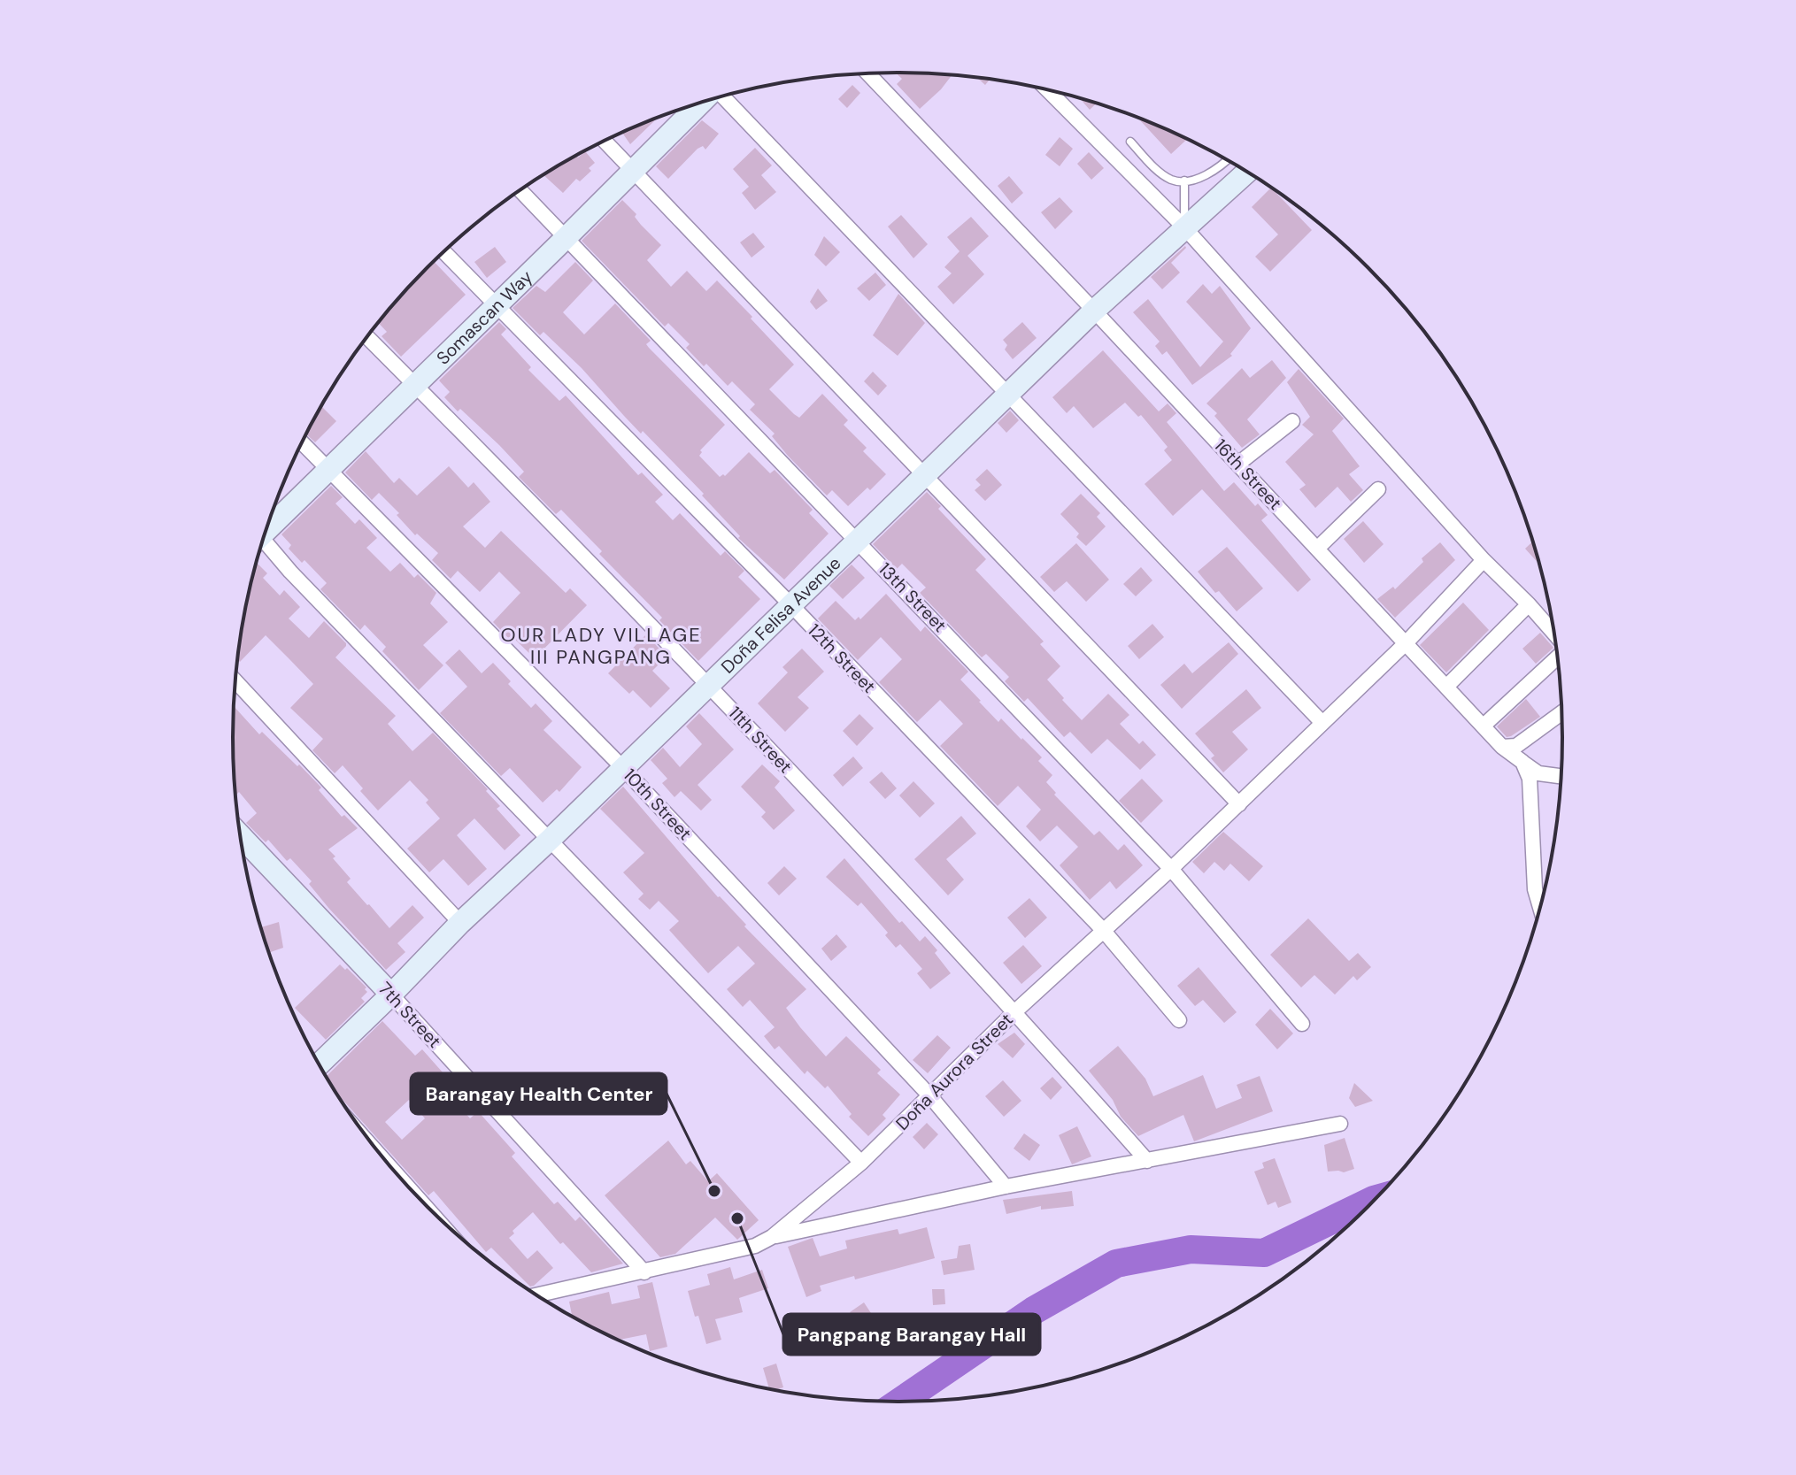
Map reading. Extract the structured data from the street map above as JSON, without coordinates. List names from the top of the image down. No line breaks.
{"streets":{"street":["Somascan Way","16th Street","13th Street","Doña Felisa Avenue","12th Street","11th Street","10th Street","7th Street","Doña Aurora Street"]},"crossings":[["Somascan Way","13th Street"],["Somascan Way","12th Street"],["Somascan Way","11th Street"],["Somascan Way","10th Street"],["16th Street","Doña Felisa Avenue"],["16th Street","Doña Aurora Street"],["13th Street","Doña Felisa Avenue"],["13th Street","Doña Aurora Street"],["Doña Felisa Avenue","12th Street"],["Doña Felisa Avenue","11th Street"],["Doña Felisa Avenue","10th Street"],["Doña Felisa Avenue","7th Street"],["12th Street","Doña Aurora Street"],["11th Street","Doña Aurora Street"],["10th Street","Doña Aurora Street"],["7th Street","Doña Aurora Street"]],"districts":["OUR LADY VILLAGE III PANGPANG"],"places":["Barangay Health Center","Pangpang Barangay Hall"]}
